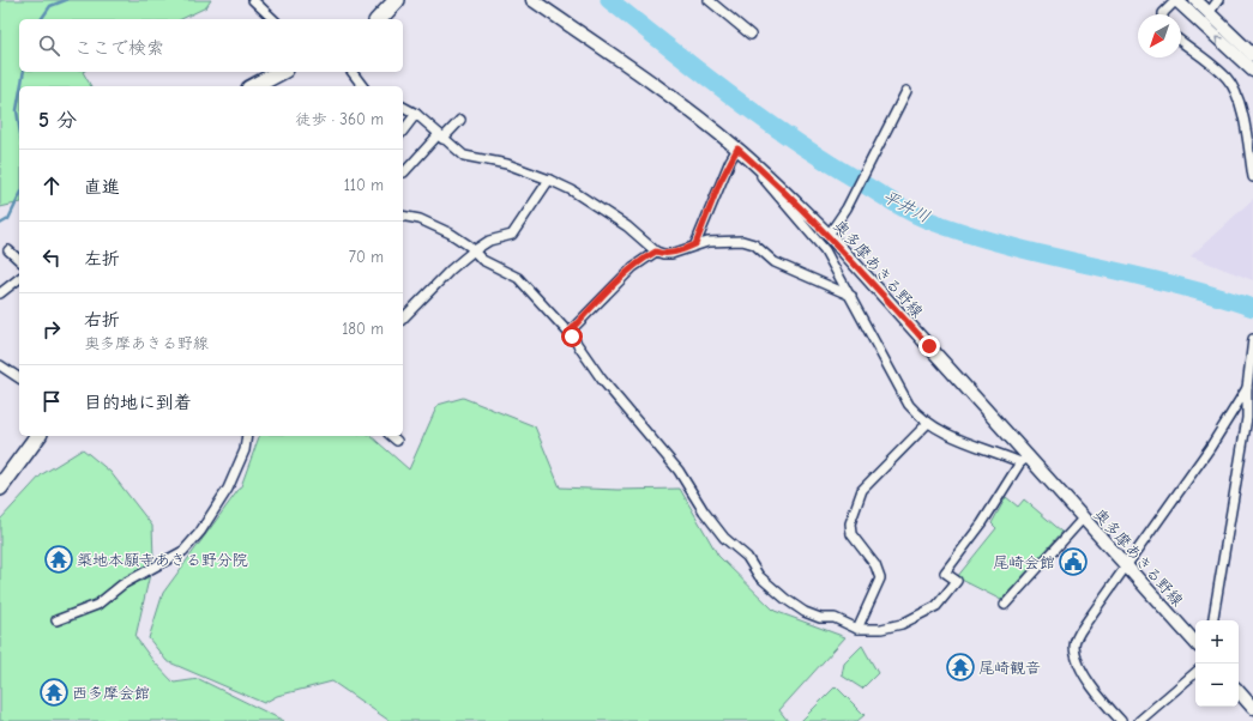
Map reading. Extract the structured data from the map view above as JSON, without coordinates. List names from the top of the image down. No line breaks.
{"streets":{"main road":["奥多摩あきる野線"]},"water":["平井川"],"places":{"temple":["築地本願寺あきる野分院","尾崎観音","西多摩会館"],"public building":["尾崎会館"]},"north":"bottom left","page":{"search":"ここで検索","heading":["5 分","徒歩 · 360 m"],"list":[["直進","110 m"],["左折","70 m"],["右折","奥多摩あきる野線","180 m"],"目的地に到着"],"map_buttons":["+","−"]}}
